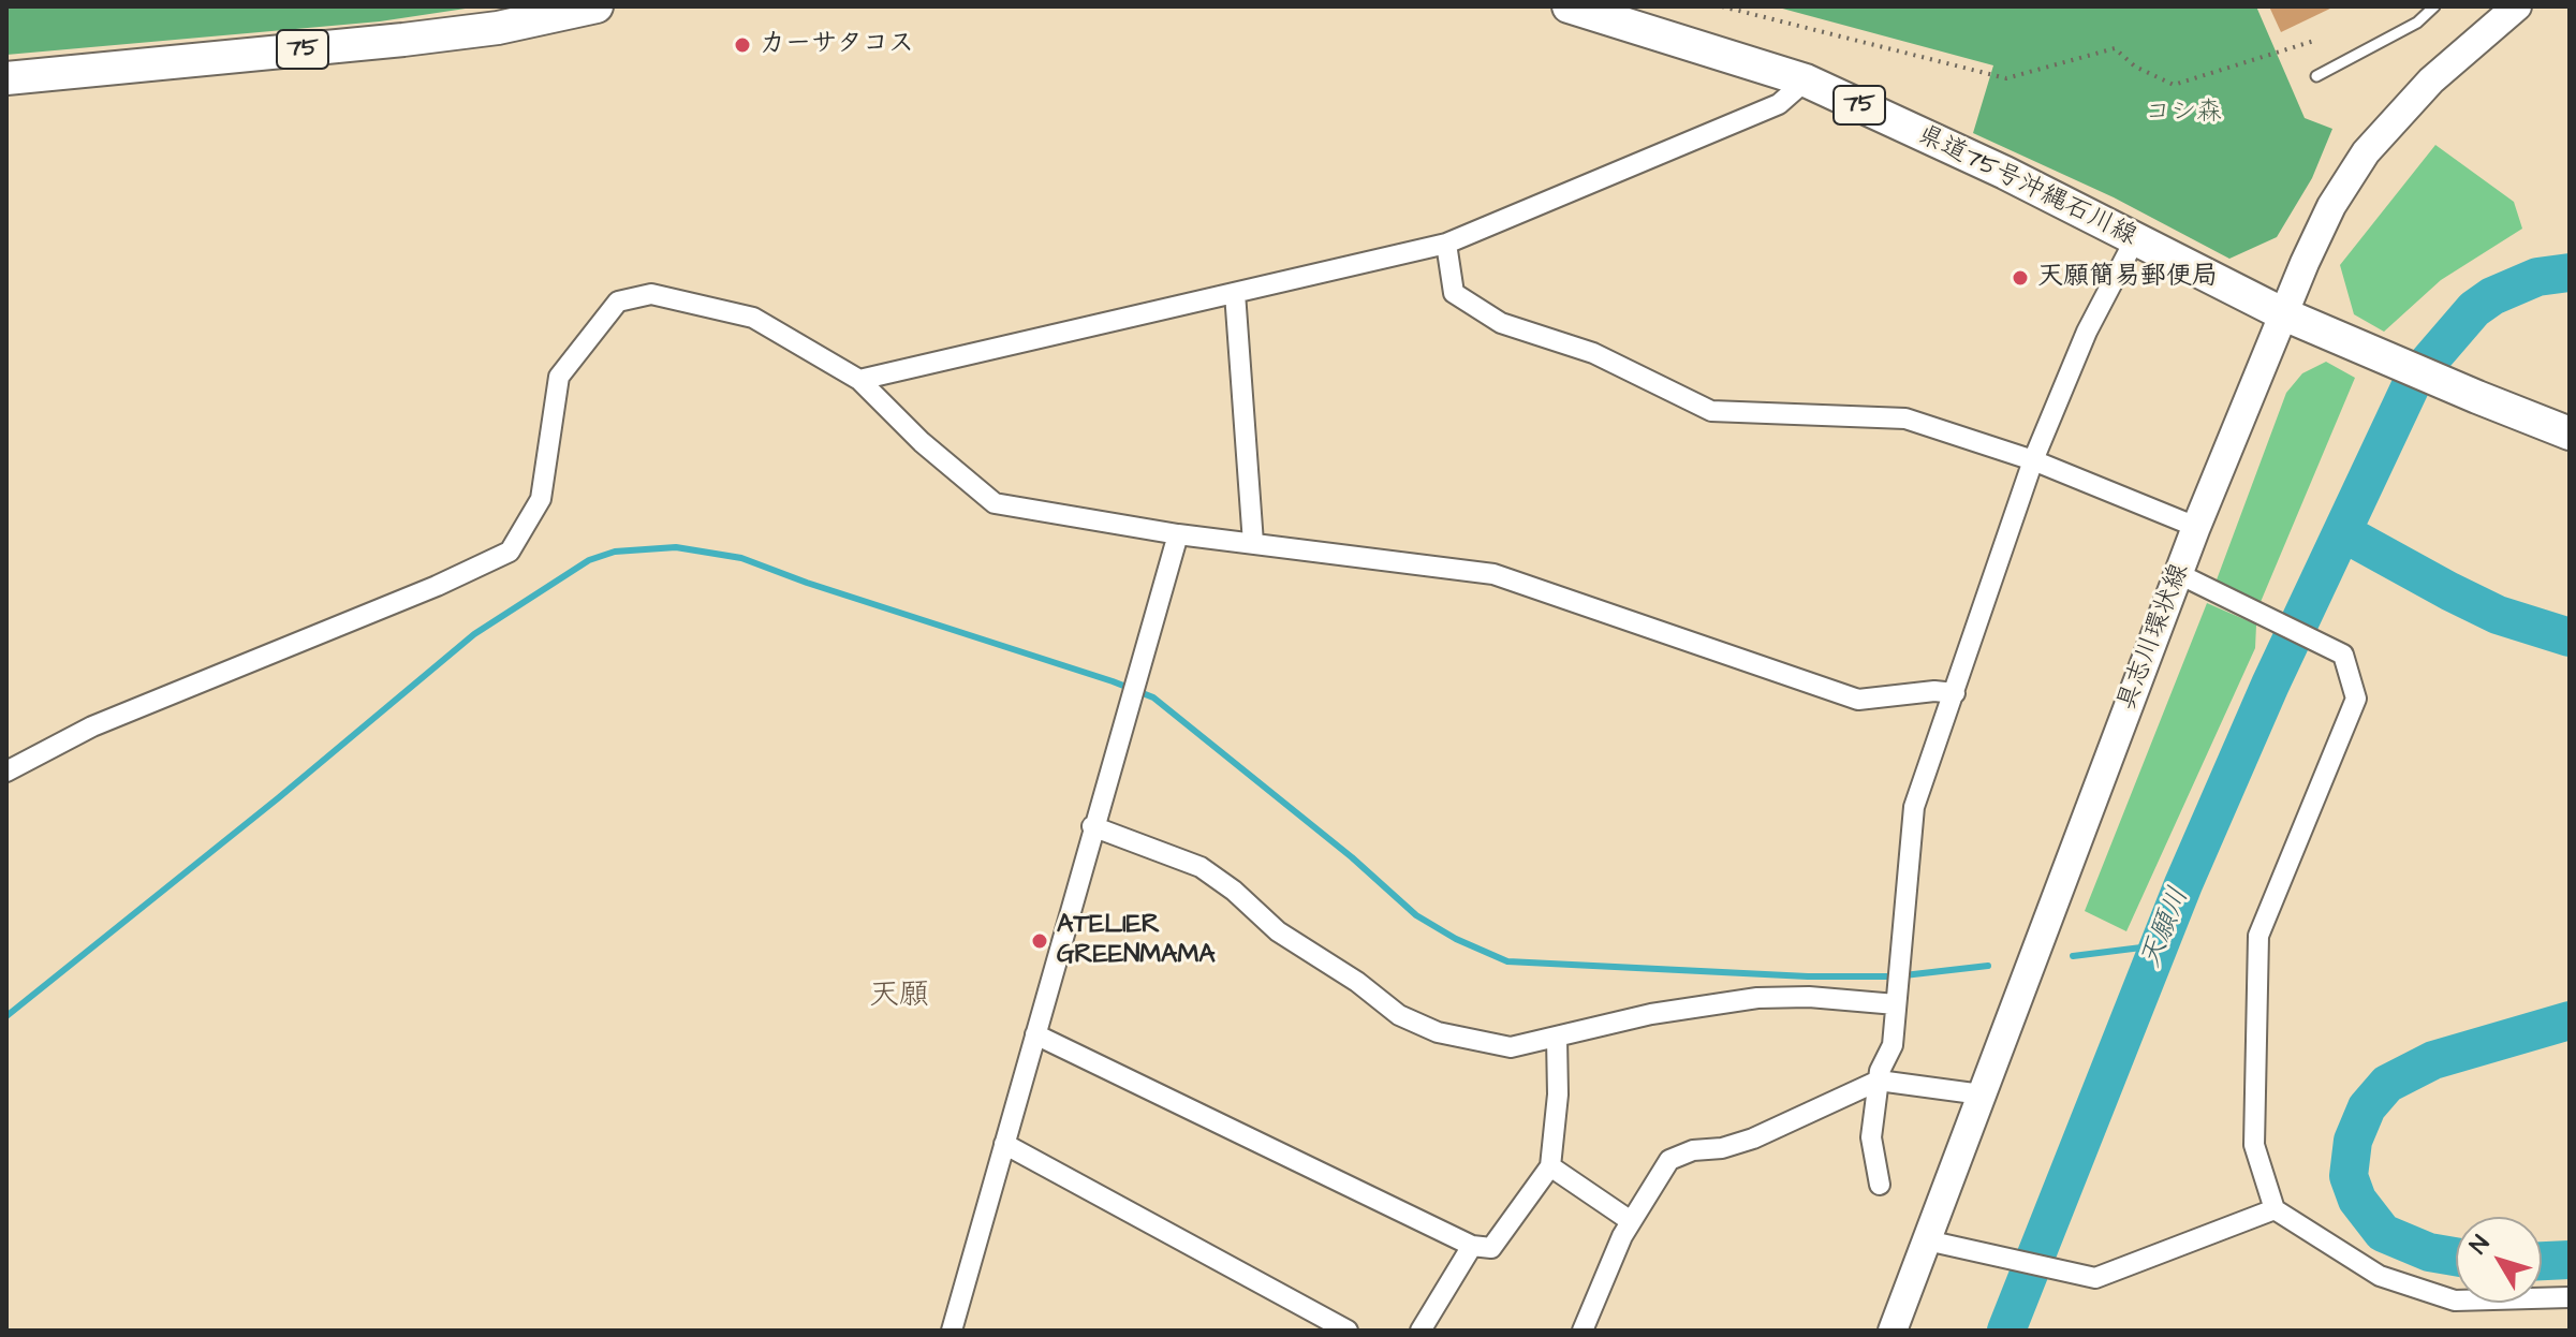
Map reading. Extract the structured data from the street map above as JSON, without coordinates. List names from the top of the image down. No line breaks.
{"streets":{"main road":["75","県道75号沖縄石川線","具志川環状線"]},"crossings":[["県道75号沖縄石川線","具志川環状線"]],"districts":["天願"],"water":["天願川"],"parks":["コシ森"],"places":["カーサタコス","天願簡易郵便局","ATELIER GREENMAMA"],"north":"top left"}
